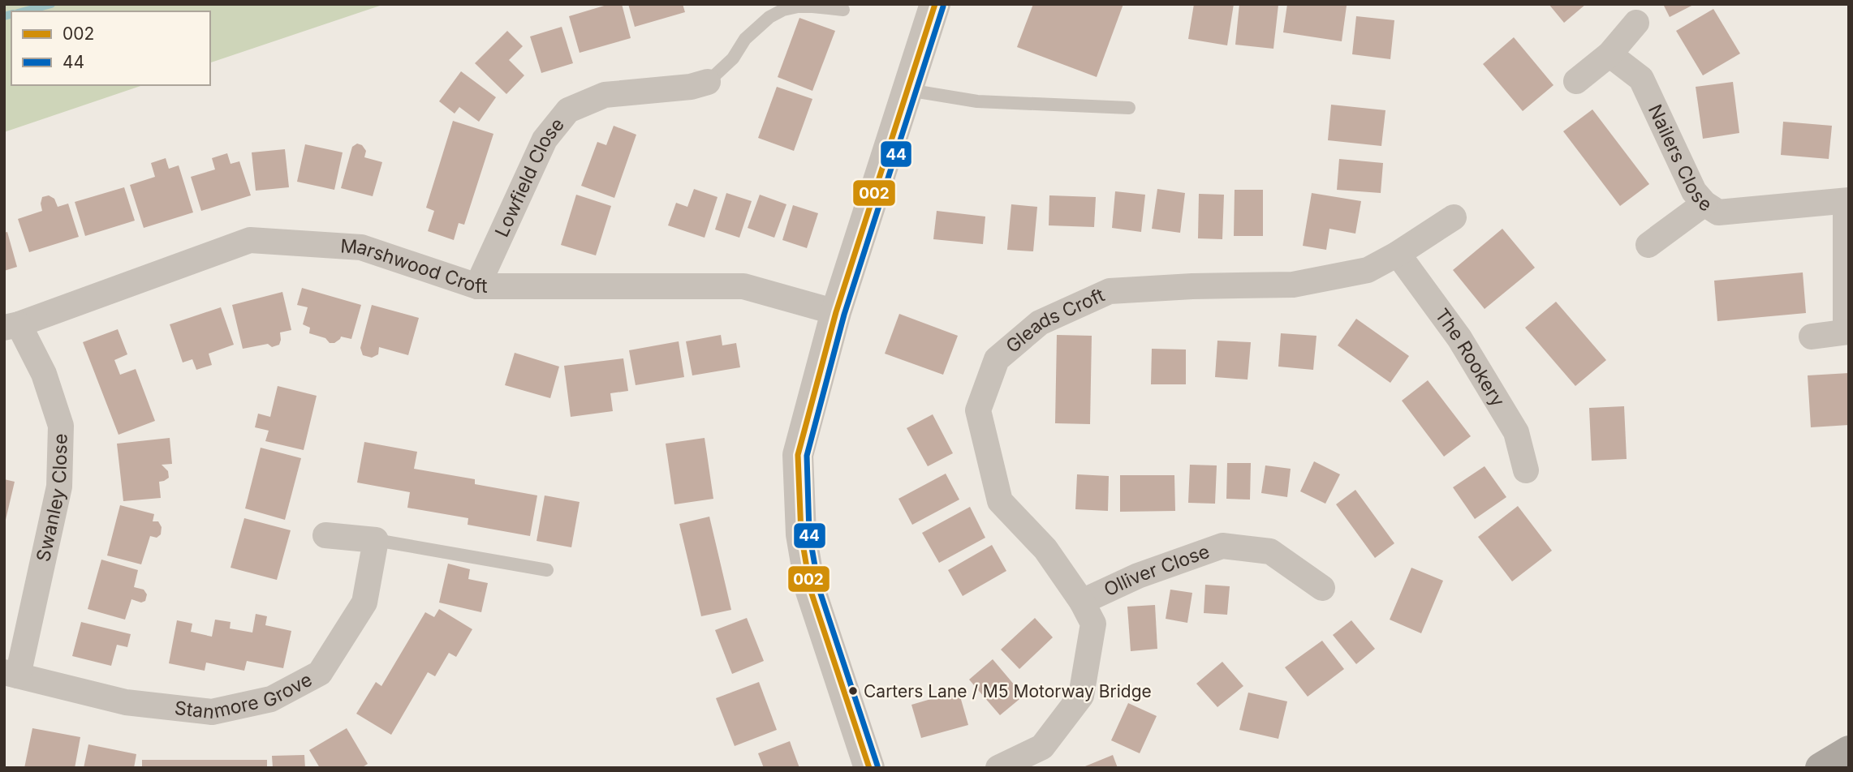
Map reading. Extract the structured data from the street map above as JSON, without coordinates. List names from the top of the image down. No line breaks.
{"streets":{"street":["Nailers Close","Lowfield Close","Marshwood Croft","Gleads Croft","The Rookery","Swanley Close","Olliver Close","Stanmore Grove"]},"crossings":[["Lowfield Close","Marshwood Croft"],["Marshwood Croft","Swanley Close"],["Gleads Croft","The Rookery"],["Gleads Croft","Olliver Close"],["Swanley Close","Stanmore Grove"]],"places":["Carters Lane / M5 Motorway Bridge"],"lines":["transit line 002","transit line 44"],"legend":["002","44"]}
